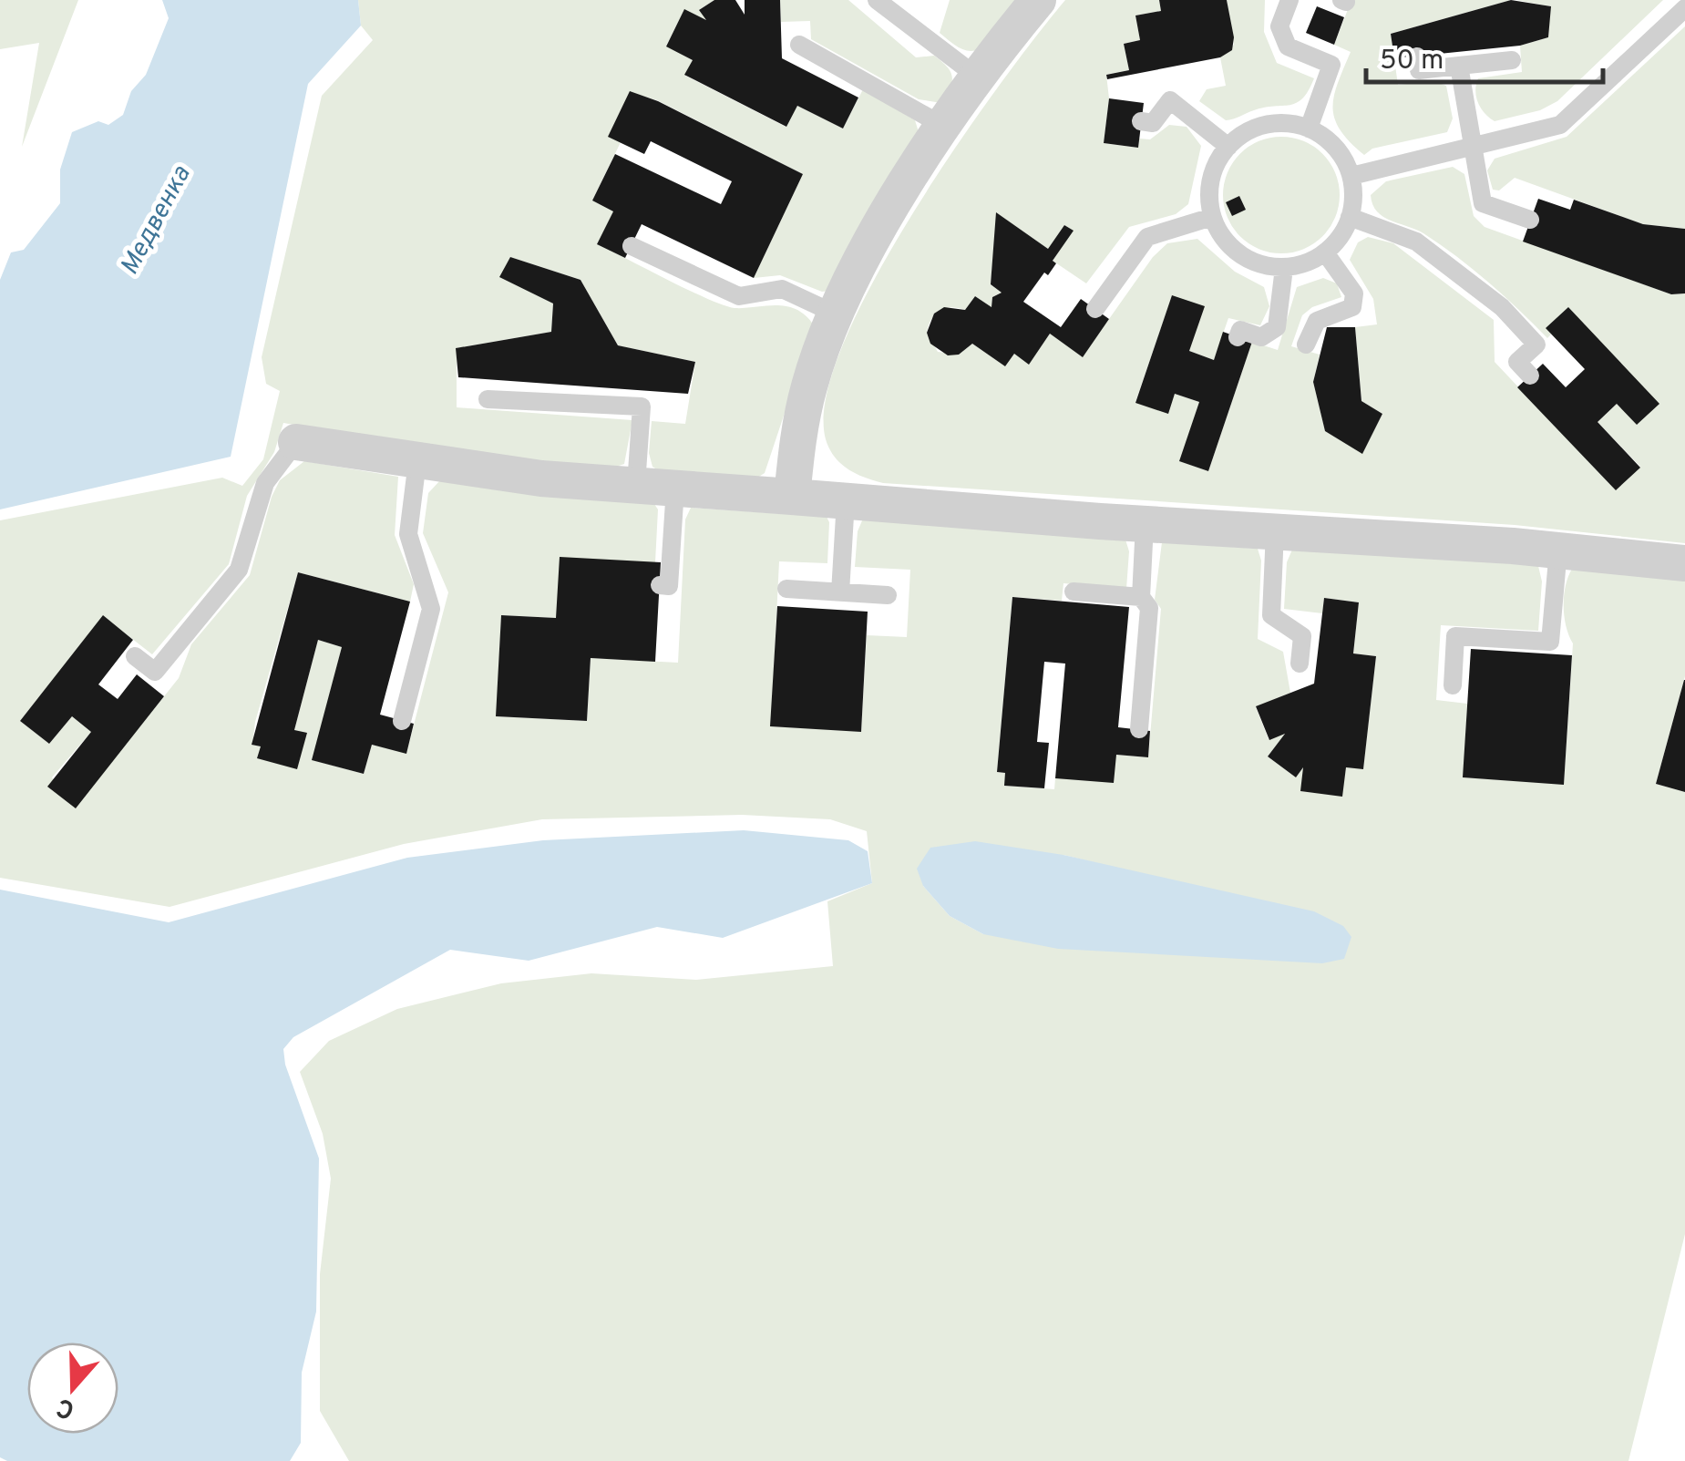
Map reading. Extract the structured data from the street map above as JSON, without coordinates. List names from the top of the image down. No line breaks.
{"water":["Медвенка"],"scale_bar":"50 m","north":"bottom"}
